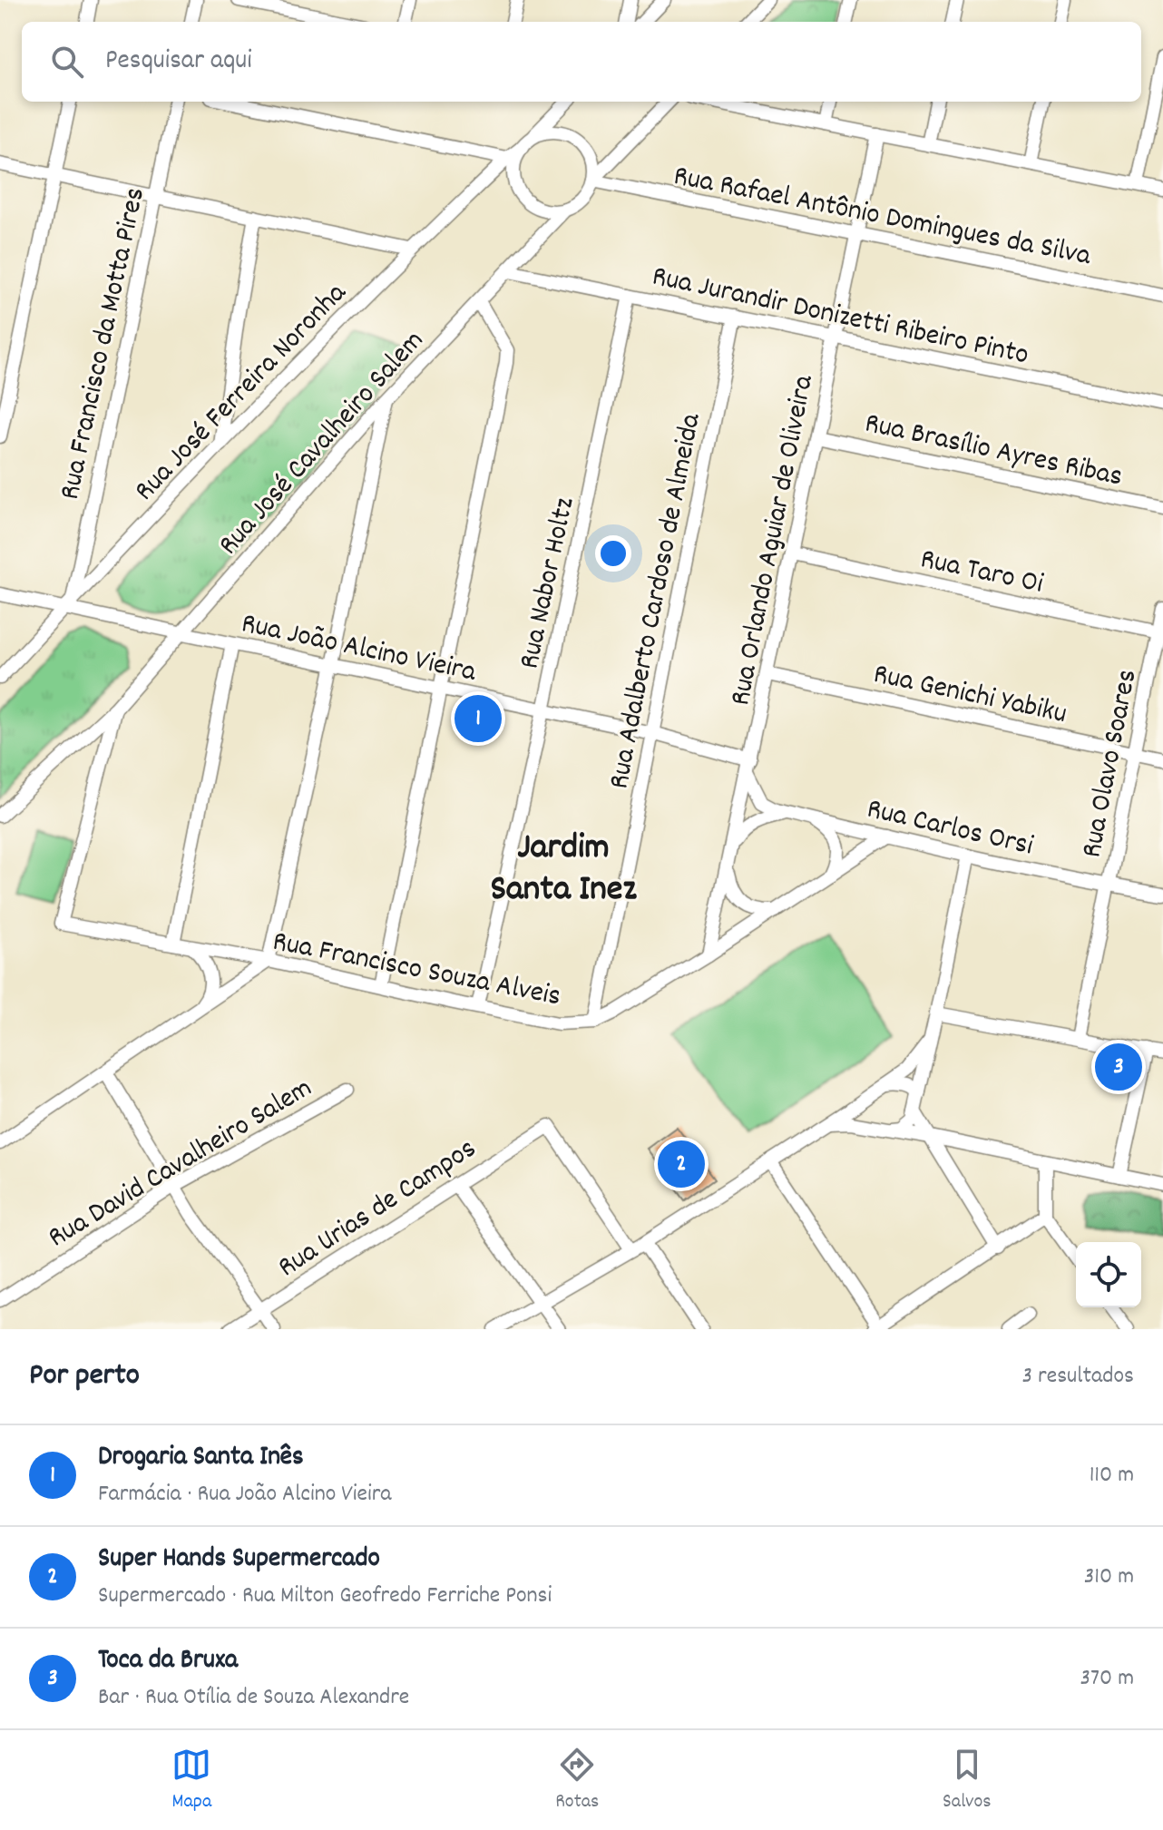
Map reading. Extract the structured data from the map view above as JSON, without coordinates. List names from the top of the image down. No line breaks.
{"streets":{"street":["Rua Rafael Antônio Domingues da Silva","Rua Jurandir Donizetti Ribeiro Pinto","Rua Francisco da Motta Pires","Rua José Ferreira Noronha","Rua José Cavalheiro Salem","Rua Brasílio Ayres Ribas","Rua Orlando Aguiar de Oliveira","Rua Taro Oi","Rua Nabor Holtz","Rua Adalberto Cardoso de Almeida","Rua João Alcino Vieira","Rua Genichi Yabiku","Rua Olavo Soares","Rua Carlos Orsi","Rua Francisco Souza Alveis","Rua David Cavalheiro Salem","Rua Urias de Campos"]},"crossings":[["Rua Rafael Antônio Domingues da Silva","Rua José Ferreira Noronha"],["Rua Rafael Antônio Domingues da Silva","Rua José Cavalheiro Salem"],["Rua Rafael Antônio Domingues da Silva","Rua Orlando Aguiar de Oliveira"],["Rua Jurandir Donizetti Ribeiro Pinto","Rua José Cavalheiro Salem"],["Rua Jurandir Donizetti Ribeiro Pinto","Rua Orlando Aguiar de Oliveira"],["Rua Jurandir Donizetti Ribeiro Pinto","Rua Nabor Holtz"],["Rua Jurandir Donizetti Ribeiro Pinto","Rua Adalberto Cardoso de Almeida"],["Rua Francisco da Motta Pires","Rua José Ferreira Noronha"],["Rua Francisco da Motta Pires","Rua João Alcino Vieira"],["Rua José Ferreira Noronha","Rua José Cavalheiro Salem"],["Rua José Ferreira Noronha","Rua João Alcino Vieira"],["Rua José Cavalheiro Salem","Rua João Alcino Vieira"],["Rua José Cavalheiro Salem","Rua Francisco Souza Alveis"],["Rua Brasílio Ayres Ribas","Rua Orlando Aguiar de Oliveira"],["Rua Orlando Aguiar de Oliveira","Rua Taro Oi"],["Rua Orlando Aguiar de Oliveira","Rua João Alcino Vieira"],["Rua Orlando Aguiar de Oliveira","Rua Genichi Yabiku"],["Rua Orlando Aguiar de Oliveira","Rua Carlos Orsi"],["Rua Orlando Aguiar de Oliveira","Rua Francisco Souza Alveis"],["Rua Taro Oi","Rua Olavo Soares"],["Rua Nabor Holtz","Rua João Alcino Vieira"],["Rua Nabor Holtz","Rua Francisco Souza Alveis"],["Rua Adalberto Cardoso de Almeida","Rua João Alcino Vieira"],["Rua Adalberto Cardoso de Almeida","Rua Francisco Souza Alveis"],["Rua João Alcino Vieira","Rua Carlos Orsi"],["Rua Genichi Yabiku","Rua Olavo Soares"],["Rua Olavo Soares","Rua Carlos Orsi"],["Rua Carlos Orsi","Rua Francisco Souza Alveis"]],"districts":["Jardim Santa Inez"],"page":{"search":"Pesquisar aqui","pins":["1","3","2"],"heading":["Por perto","3 resultados"],"list":[{"mark":"1","name":"Drogaria Santa Inês","note":"Farmácia · Rua João Alcino Vieira","value":"110 m"},{"mark":"2","name":"Super Hands Supermercado","note":"Supermercado · Rua Milton Geofredo Ferriche Ponsi","value":"310 m"},{"mark":"3","name":"Toca da Bruxa","note":"Bar · Rua Otília de Souza Alexandre","value":"370 m"}],"nav":["Mapa","Rotas","Salvos"]}}
